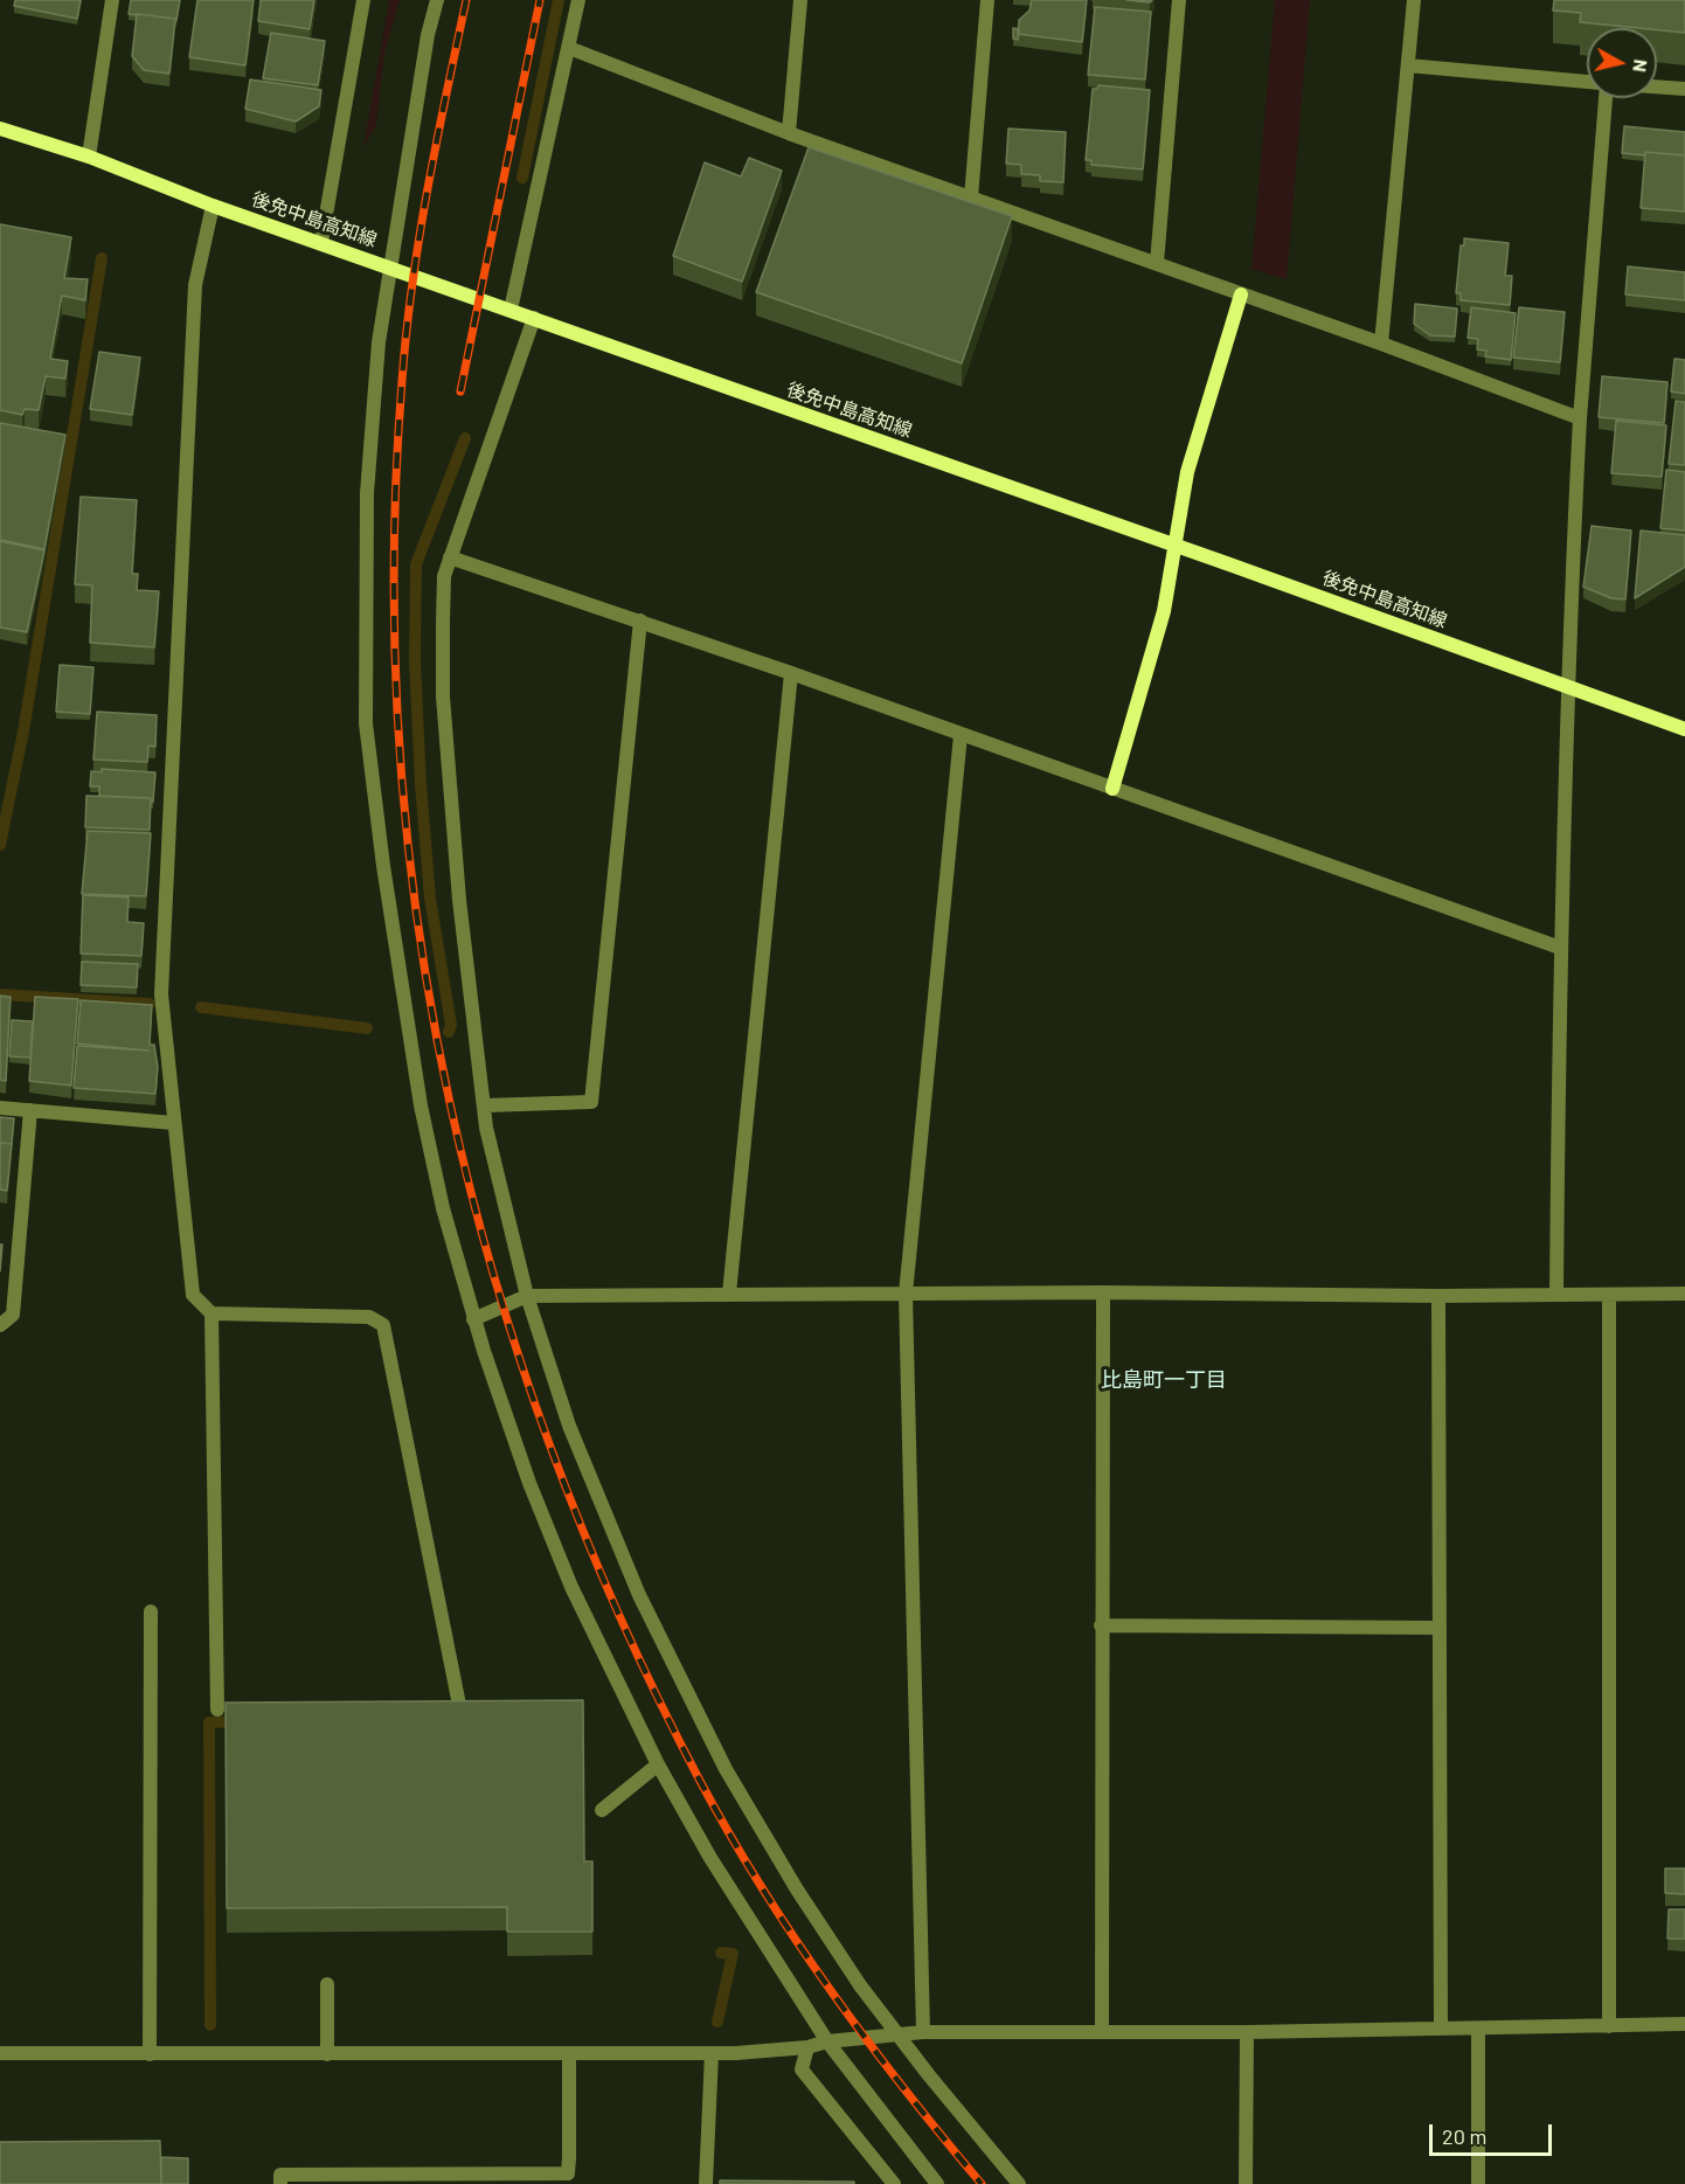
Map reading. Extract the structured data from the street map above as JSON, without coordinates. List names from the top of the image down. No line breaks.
{"streets":{"main road":["後免中島高知線"]},"districts":["比島町一丁目"],"scale_bar":"20 m","north":"right"}
